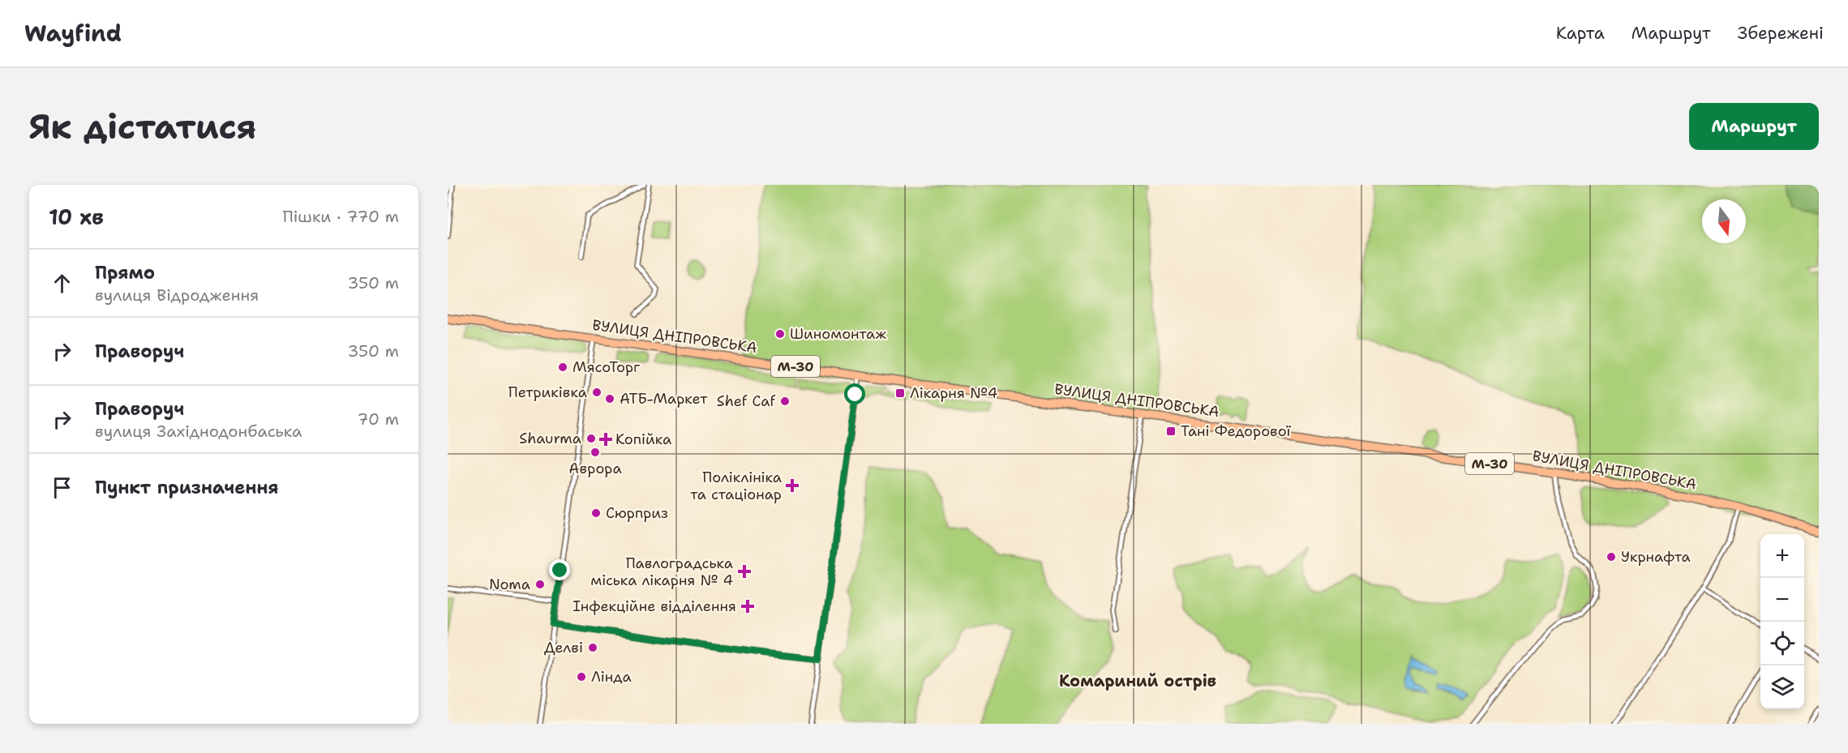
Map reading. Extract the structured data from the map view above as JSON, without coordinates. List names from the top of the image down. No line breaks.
{"streets":{"highway":["ВУЛИЦЯ ДНІПРОВСЬКА","М-30"]},"districts":["Комариний острів"],"places":{"other":["Шиномонтаж","МясоТорг","Петриківка","АТБ-Маркет","Shef Caf","Shaurma","Аврора","Сюрприз","Укрнафта","Noma","Делві","Лінда"],"transit":["Лікарня №4","Тані Федорової"],"health":["Копiйка","Поліклініка та стаціонар","Павлоградська міська лікарня № 4","Інфекційне відділення"]},"north":"bottom","page":{"header":"Wayfind","nav":["Карта","Маршрут","Збережені"],"buttons":"Маршрут","title":"Як дістатися","heading":["10 хв","Пішки · 770 m"],"list":[["Прямо","вулиця Відродження","350 m"],["Праворуч","350 m"],["Праворуч","вулиця Західнодонбаська","70 m"],"Пункт призначення"],"map_buttons":["+","−"]}}
